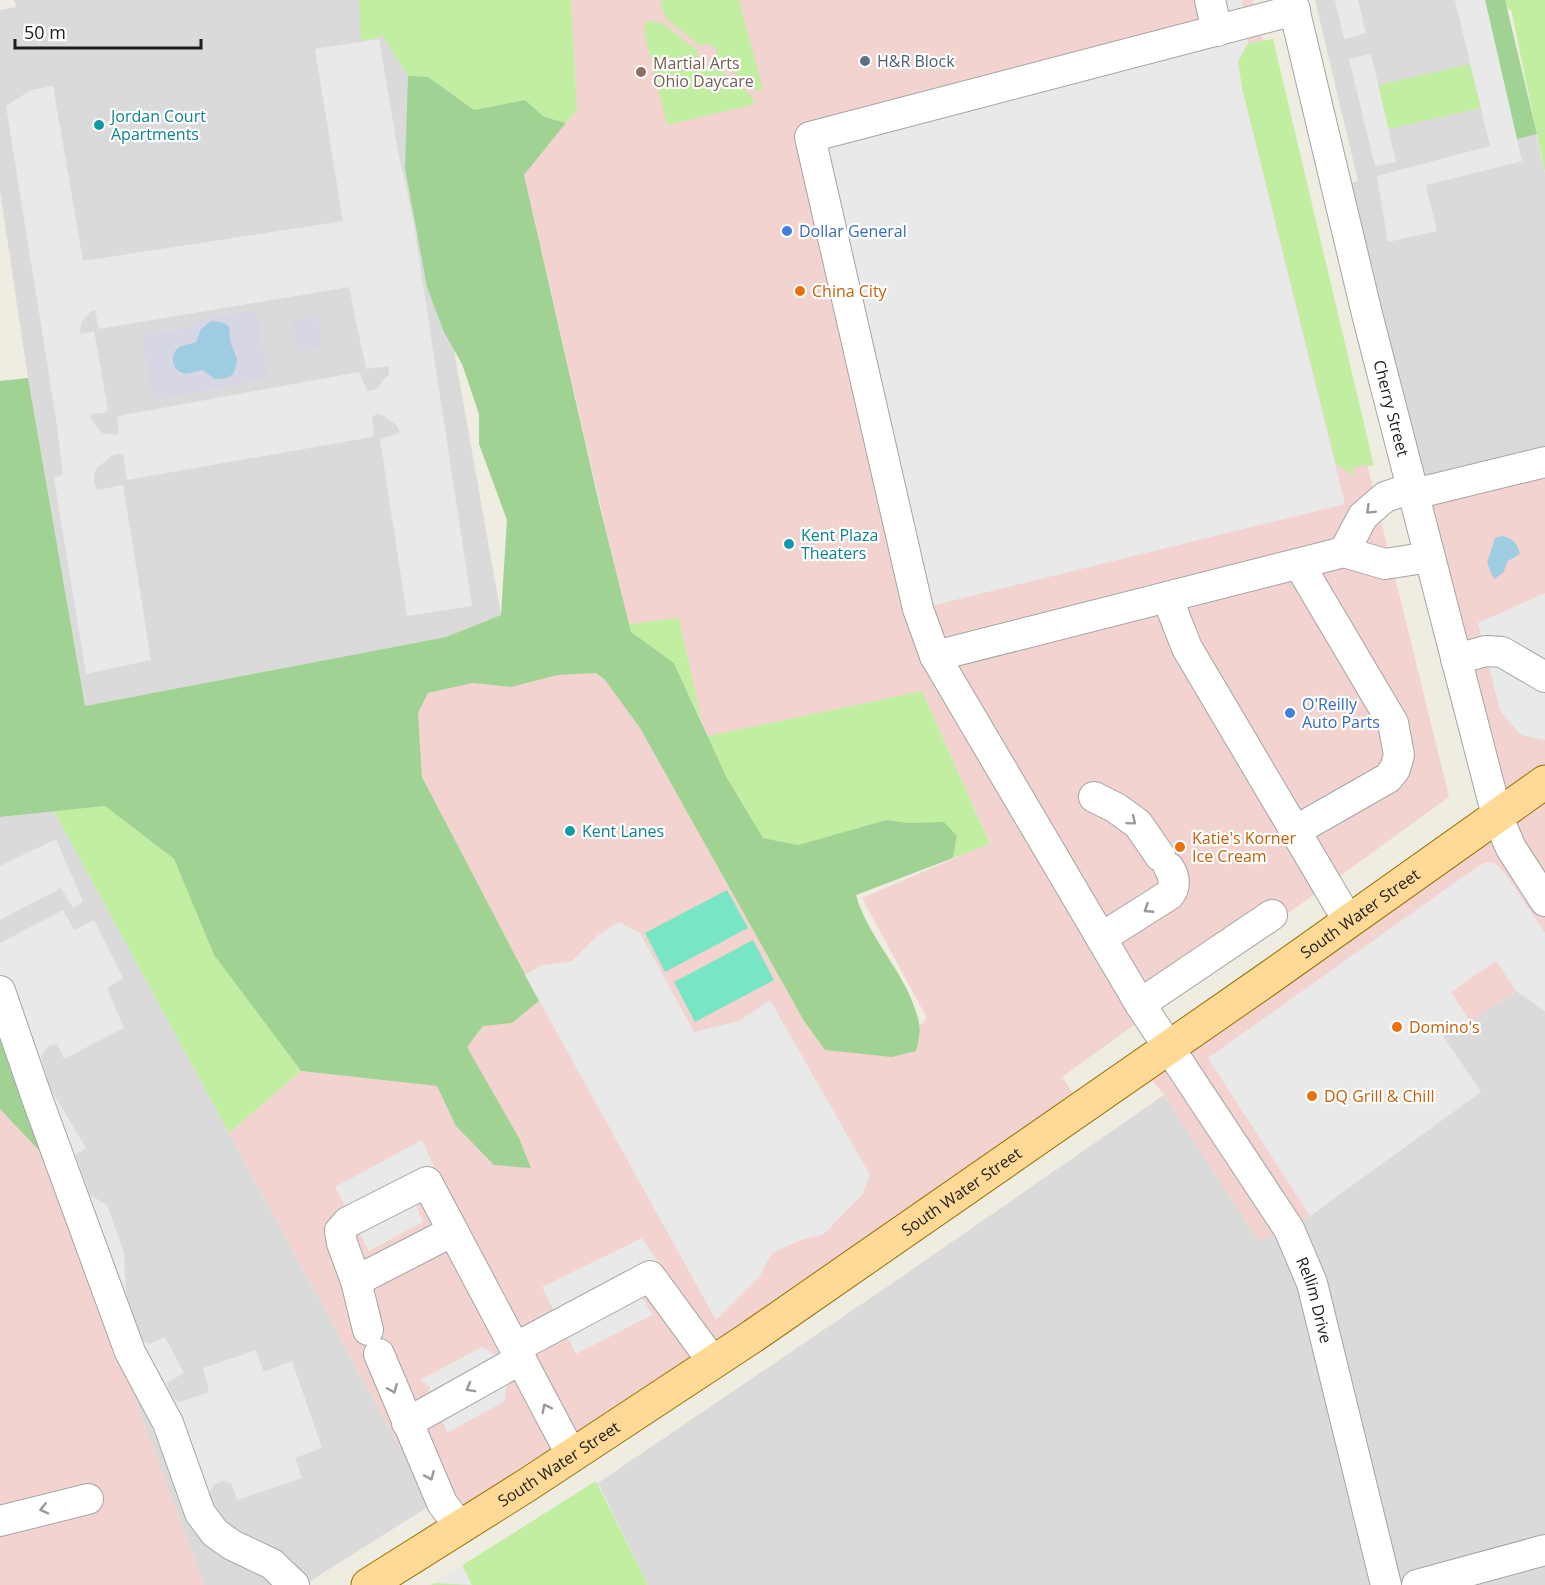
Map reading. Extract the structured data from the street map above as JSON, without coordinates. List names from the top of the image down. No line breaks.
{"streets":{"main road":["South Water Street"],"street":["Cherry Street","Rellim Drive"]},"crossings":[["Cherry Street","South Water Street"],["South Water Street","Rellim Drive"]],"places":["H&R Block","Martial Arts Ohio Daycare","Jordan Court Apartments","Dollar General","China City","Kent Plaza Theaters","O'Reilly Auto Parts","Kent Lanes","Katie's Korner Ice Cream","Domino's","DQ Grill & Chill"],"scale_bar":"50 m"}
